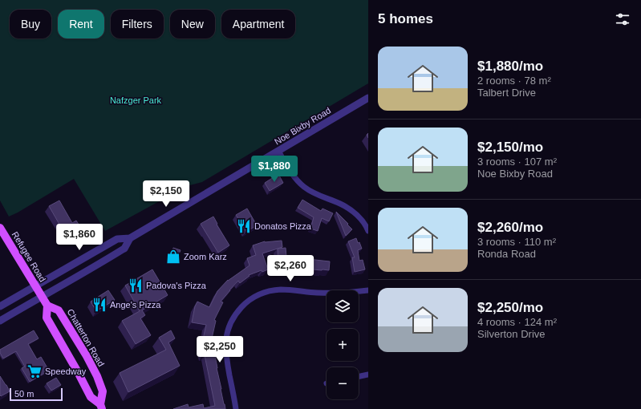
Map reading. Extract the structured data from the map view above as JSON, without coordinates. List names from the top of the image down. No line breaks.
{"streets":{"main road":["Refugee Road","Chatterton Road"],"street":["Noe Bixby Road"]},"crossings":[["Noe Bixby Road","Refugee Road"],["Noe Bixby Road","Chatterton Road"],["Refugee Road","Chatterton Road"]],"parks":["Nafzger Park"],"places":{"restaurant":["Donatos Pizza","Padova's Pizza","Ange's Pizza"],"shop":["Zoom Karz"],"supermarket":["Speedway"]},"scale_bar":"50 m","page":{"heading":"5 homes","chip":["Buy","Rent","Filters","New","Apartment"],"list":[{"name":"$1,880/mo","note":"2 rooms · 78 m² · Talbert Drive"},{"name":"$2,150/mo","note":"3 rooms · 107 m² · Noe Bixby Road"},{"name":"$2,260/mo","note":"3 rooms · 110 m² · Ronda Road"},{"name":"$2,250/mo","note":"4 rooms · 124 m² · Silverton Drive"}],"price":["$1,880","$2,150","$1,860","$2,260","$2,250"],"map_buttons":["+","−"],"scale":"50 m"}}
